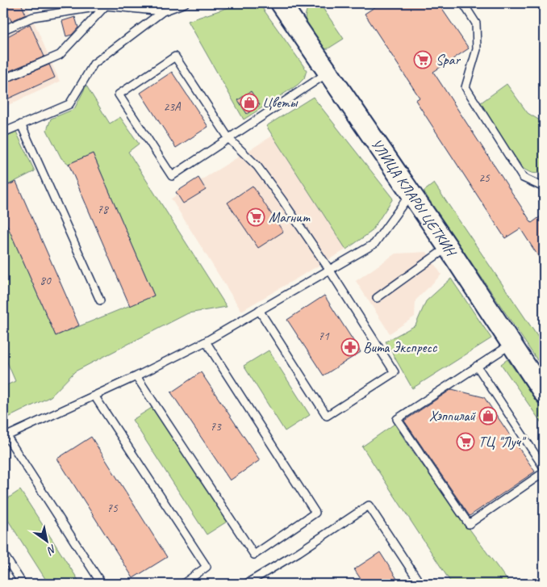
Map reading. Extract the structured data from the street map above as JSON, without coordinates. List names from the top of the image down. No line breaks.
{"streets":{"main road":["УЛИЦА КЛАРЫ ЦЕТКИН"]},"places":{"supermarket":["Spar","Магнит","ТЦ \"Луч\""],"shop":["Цветы","Хэппилай"],"pharmacy":["Вита Экспресс"]},"house_numbers":["23А","25","78","80","71","73","75"],"north":"bottom right"}
